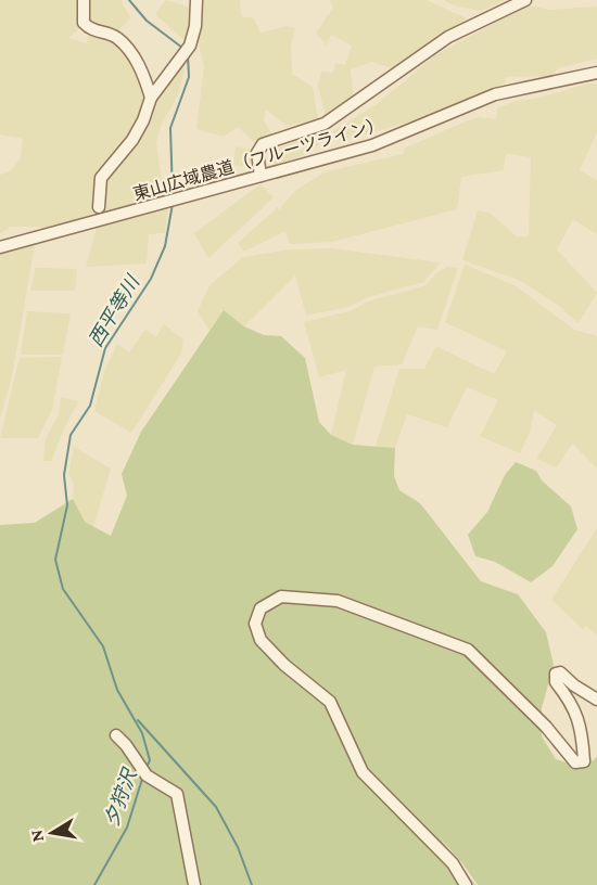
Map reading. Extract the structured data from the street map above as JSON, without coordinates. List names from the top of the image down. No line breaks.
{"streets":{"street":["東山広域農道（フルーツライン）"]},"water":["西平等川","夕狩沢"],"north":"left"}
